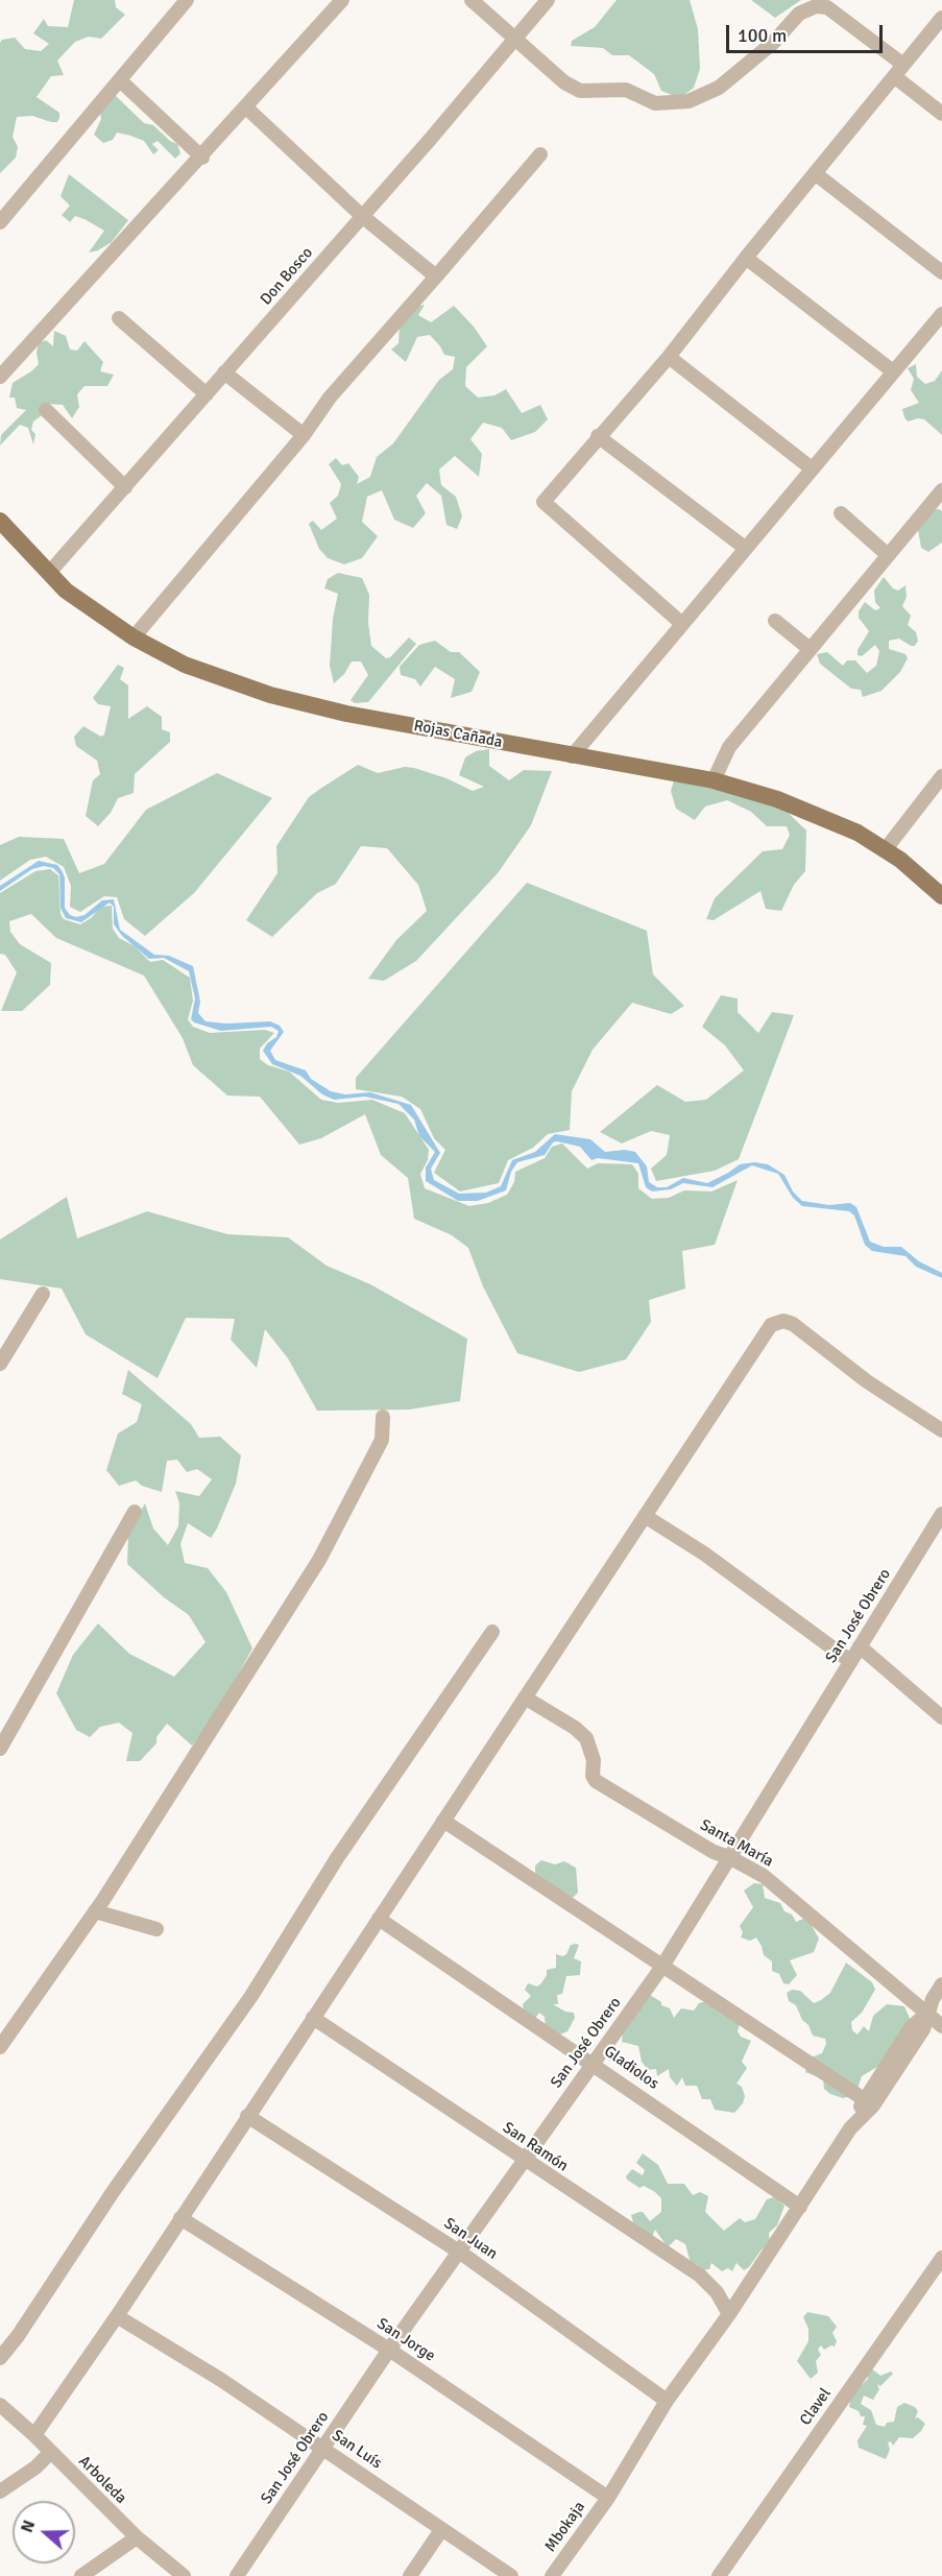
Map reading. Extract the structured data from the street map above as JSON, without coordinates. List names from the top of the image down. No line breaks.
{"streets":{"main road":["Rojas Cañada"],"street":["Don Bosco","San José Obrero","Santa María","Gladiolos","San Ramón","San Juan","San Jorge","Clavel","San Luís","Arboleda","Mbokaja"]},"crossings":[["Don Bosco","Rojas Cañada"],["San José Obrero","Santa María"],["San José Obrero","Gladiolos"],["San José Obrero","San Ramón"],["San José Obrero","San Juan"],["San José Obrero","San Jorge"],["San José Obrero","San Luís"],["Santa María","Mbokaja"],["Gladiolos","Mbokaja"],["San Ramón","Mbokaja"],["San Juan","Mbokaja"],["San Jorge","Mbokaja"]],"scale_bar":"100 m","north":"left"}
